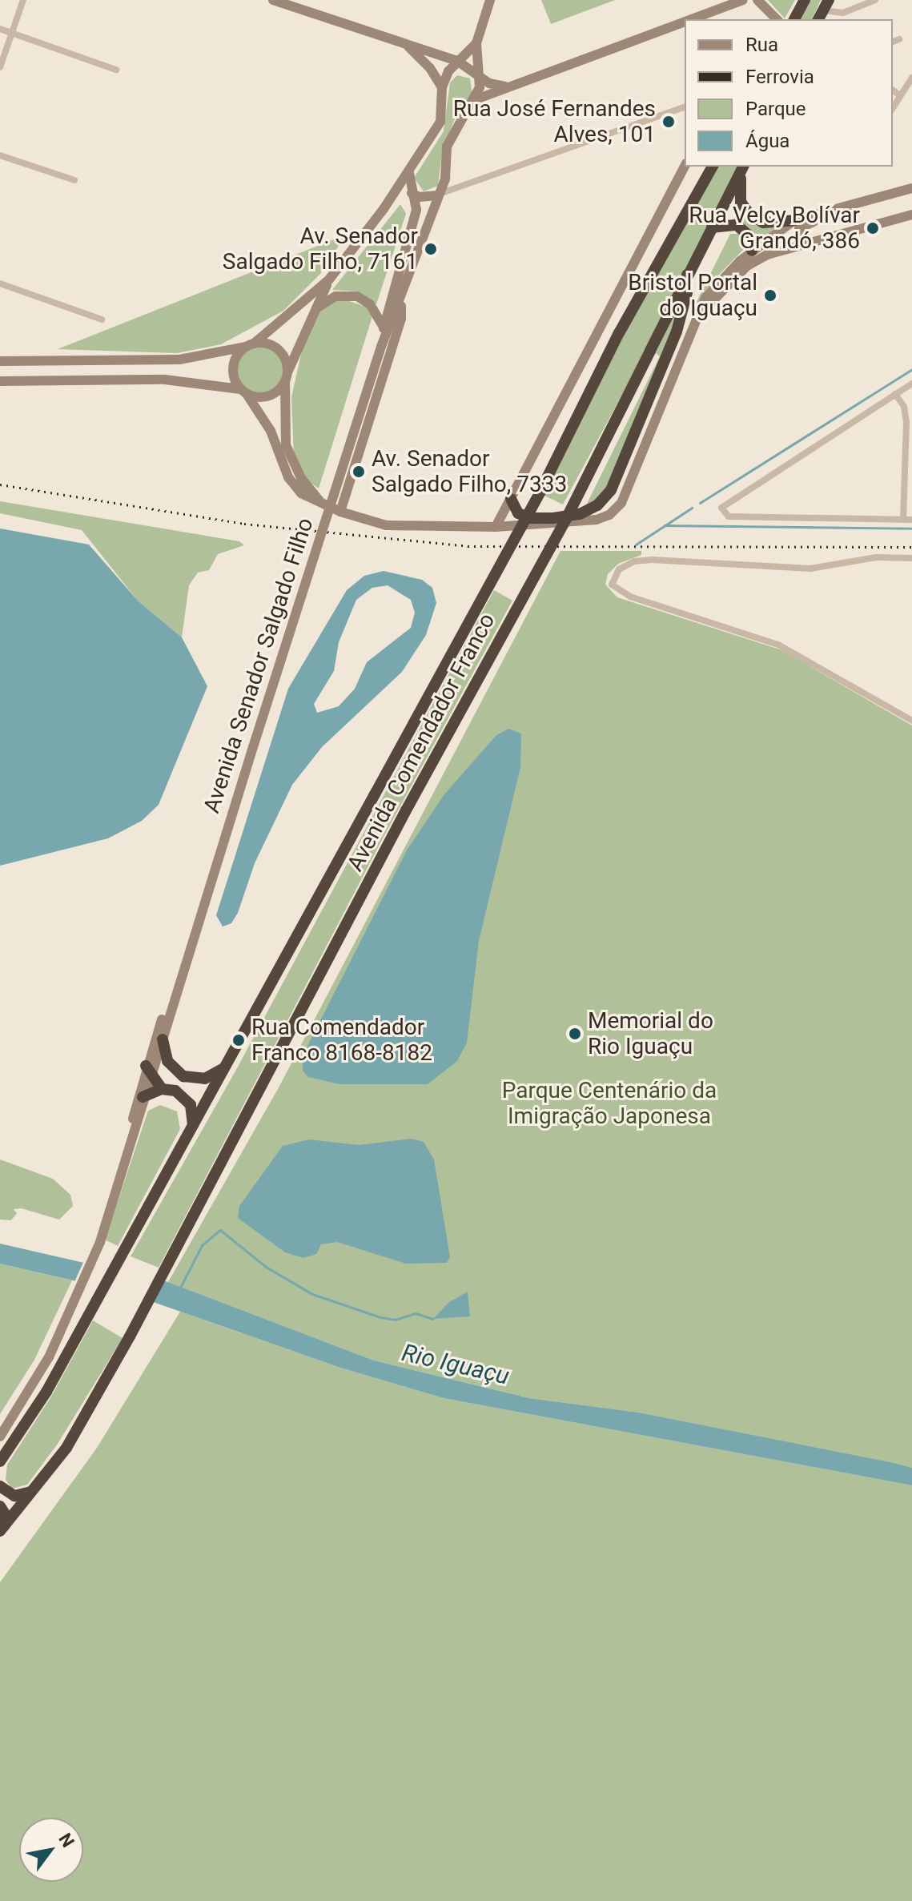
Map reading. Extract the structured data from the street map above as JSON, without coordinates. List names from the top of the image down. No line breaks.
{"streets":{"highway":["Avenida Comendador Franco"],"main road":["Avenida Senador Salgado Filho"]},"water":["Rio Iguaçu"],"parks":["Parque Centenário da Imigração Japonesa"],"places":["Rua José Fernandes Alves, 101","Rua Velcy Bolívar Grandó, 386","Av. Senador Salgado Filho, 7161","Bristol Portal do Iguaçu","Av. Senador Salgado Filho, 7333","Memorial do Rio Iguaçu","Rua Comendador Franco 8168-8182"],"legend":["Rua","Ferrovia","Parque","Água"],"north":"top right"}
